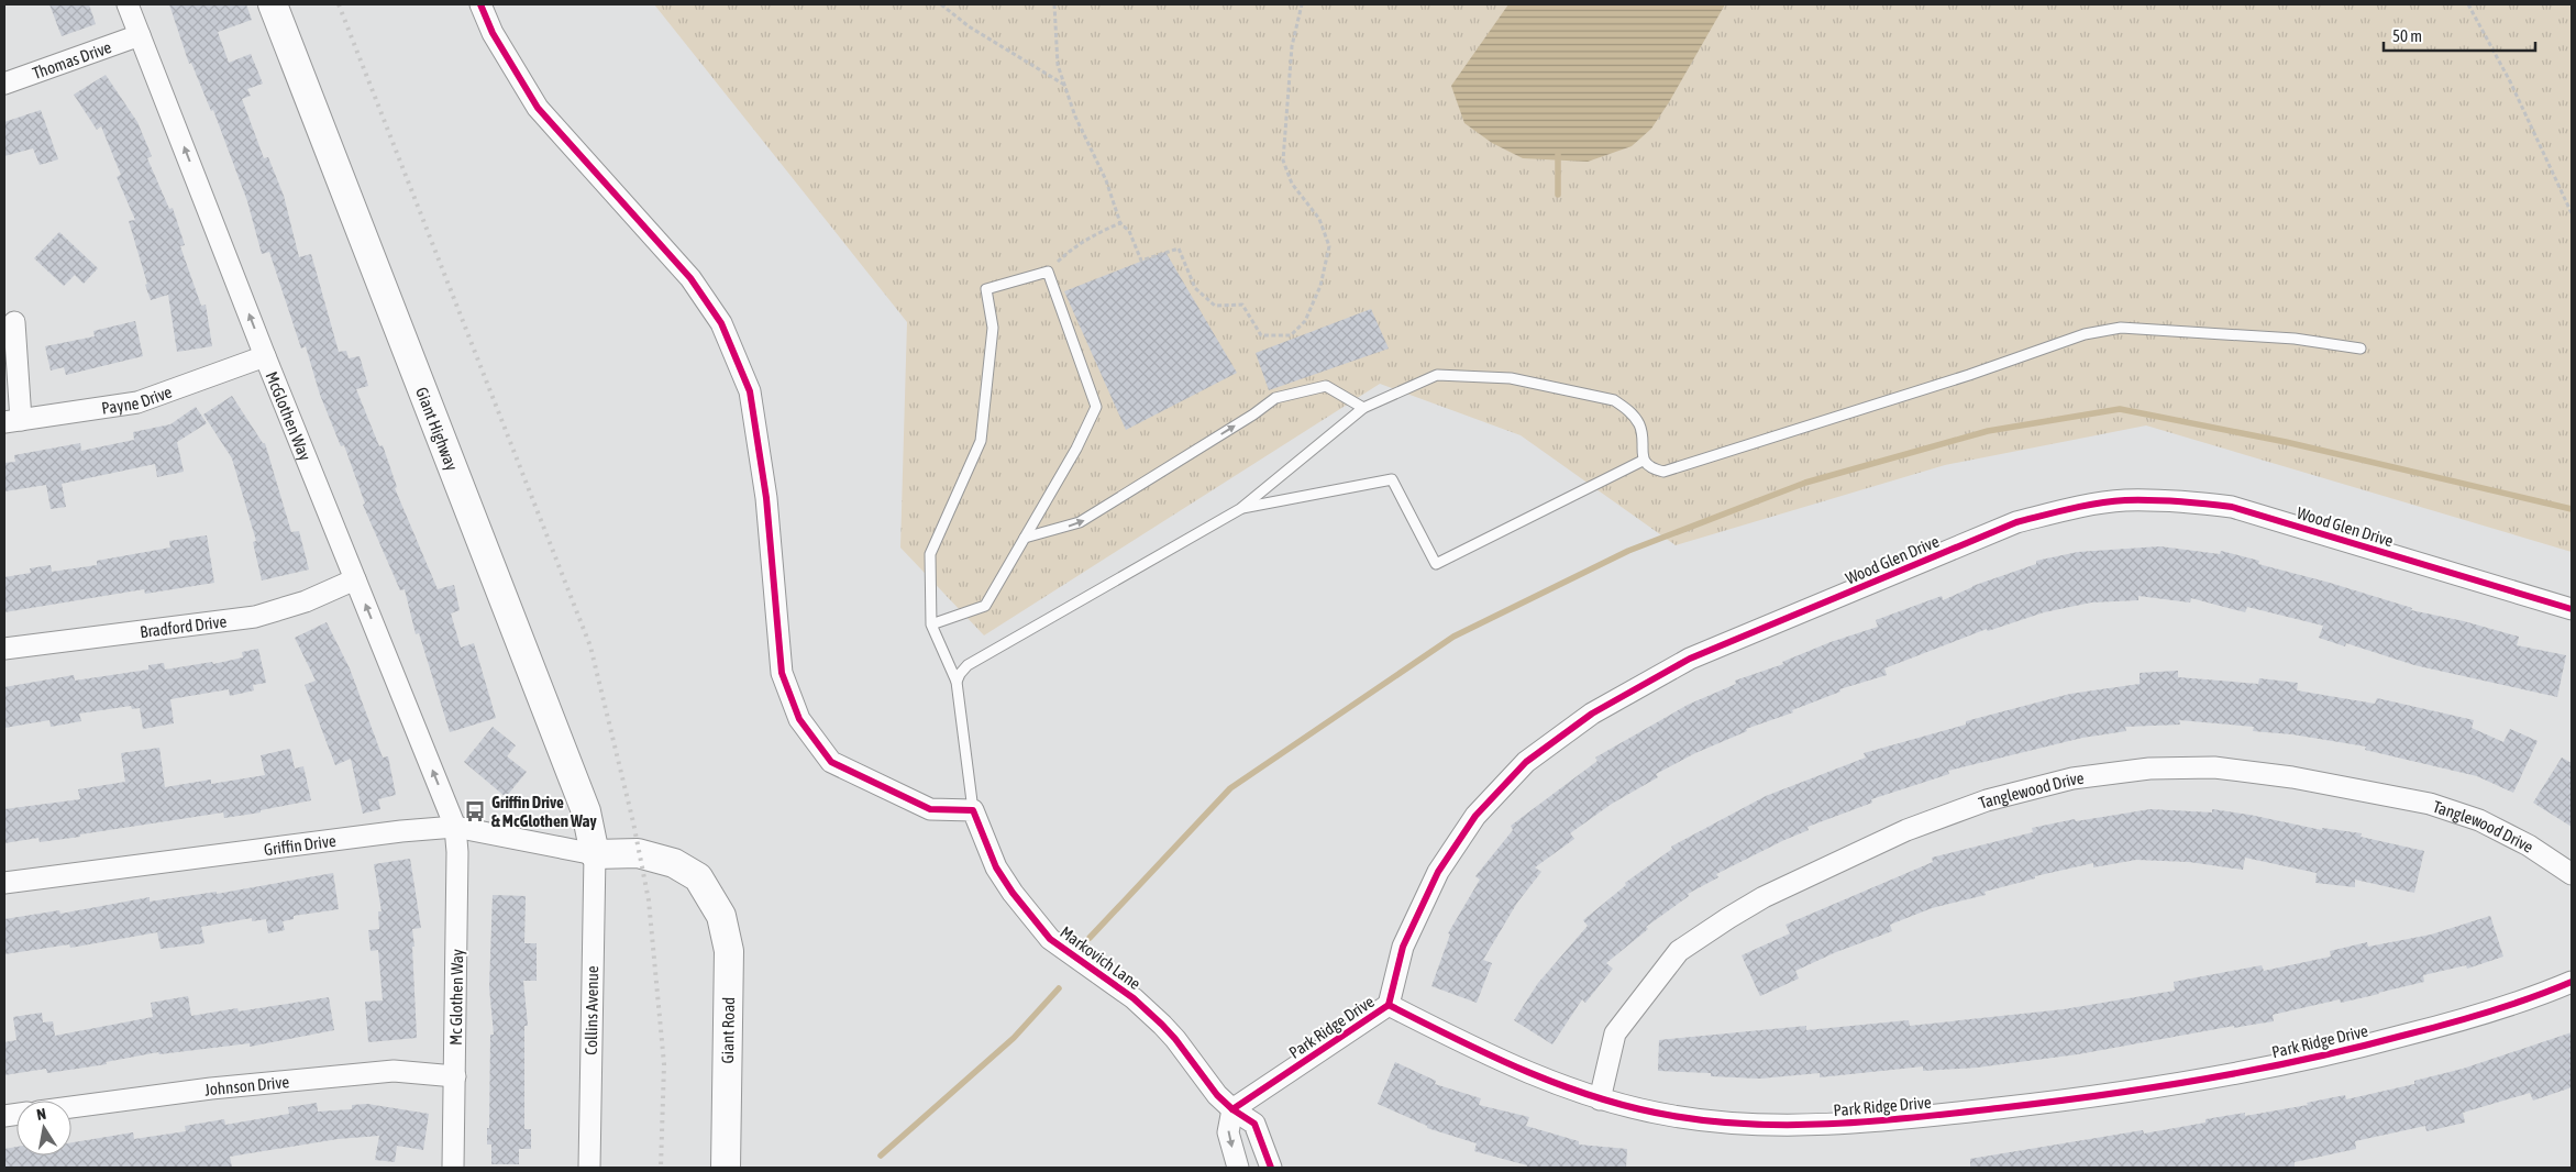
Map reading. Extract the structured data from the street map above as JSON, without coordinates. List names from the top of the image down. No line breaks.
{"streets":{"street":["Thomas Drive","Payne Drive","McGlothen Way","Giant Highway","Wood Glen Drive","Bradford Drive","Tanglewood Drive","Griffin Drive","Markovich Lane","Mc Glothen Way","Collins Avenue","Park Ridge Drive","Giant Road","Johnson Drive"]},"crossings":[["Thomas Drive","McGlothen Way"],["Payne Drive","McGlothen Way"],["McGlothen Way","Bradford Drive"],["McGlothen Way","Griffin Drive"],["McGlothen Way","Mc Glothen Way"],["Giant Highway","Griffin Drive"],["Giant Highway","Collins Avenue"],["Giant Highway","Giant Road"],["Wood Glen Drive","Park Ridge Drive"],["Tanglewood Drive","Park Ridge Drive"],["Griffin Drive","Mc Glothen Way"],["Griffin Drive","Collins Avenue"],["Griffin Drive","Giant Road"],["Markovich Lane","Park Ridge Drive"],["Mc Glothen Way","Johnson Drive"],["Collins Avenue","Giant Road"]],"one_way":["McGlothen Way"],"places":{"bus stop":["Griffin Drive & McGlothen Way"]},"scale_bar":"50 m","north":"top"}
